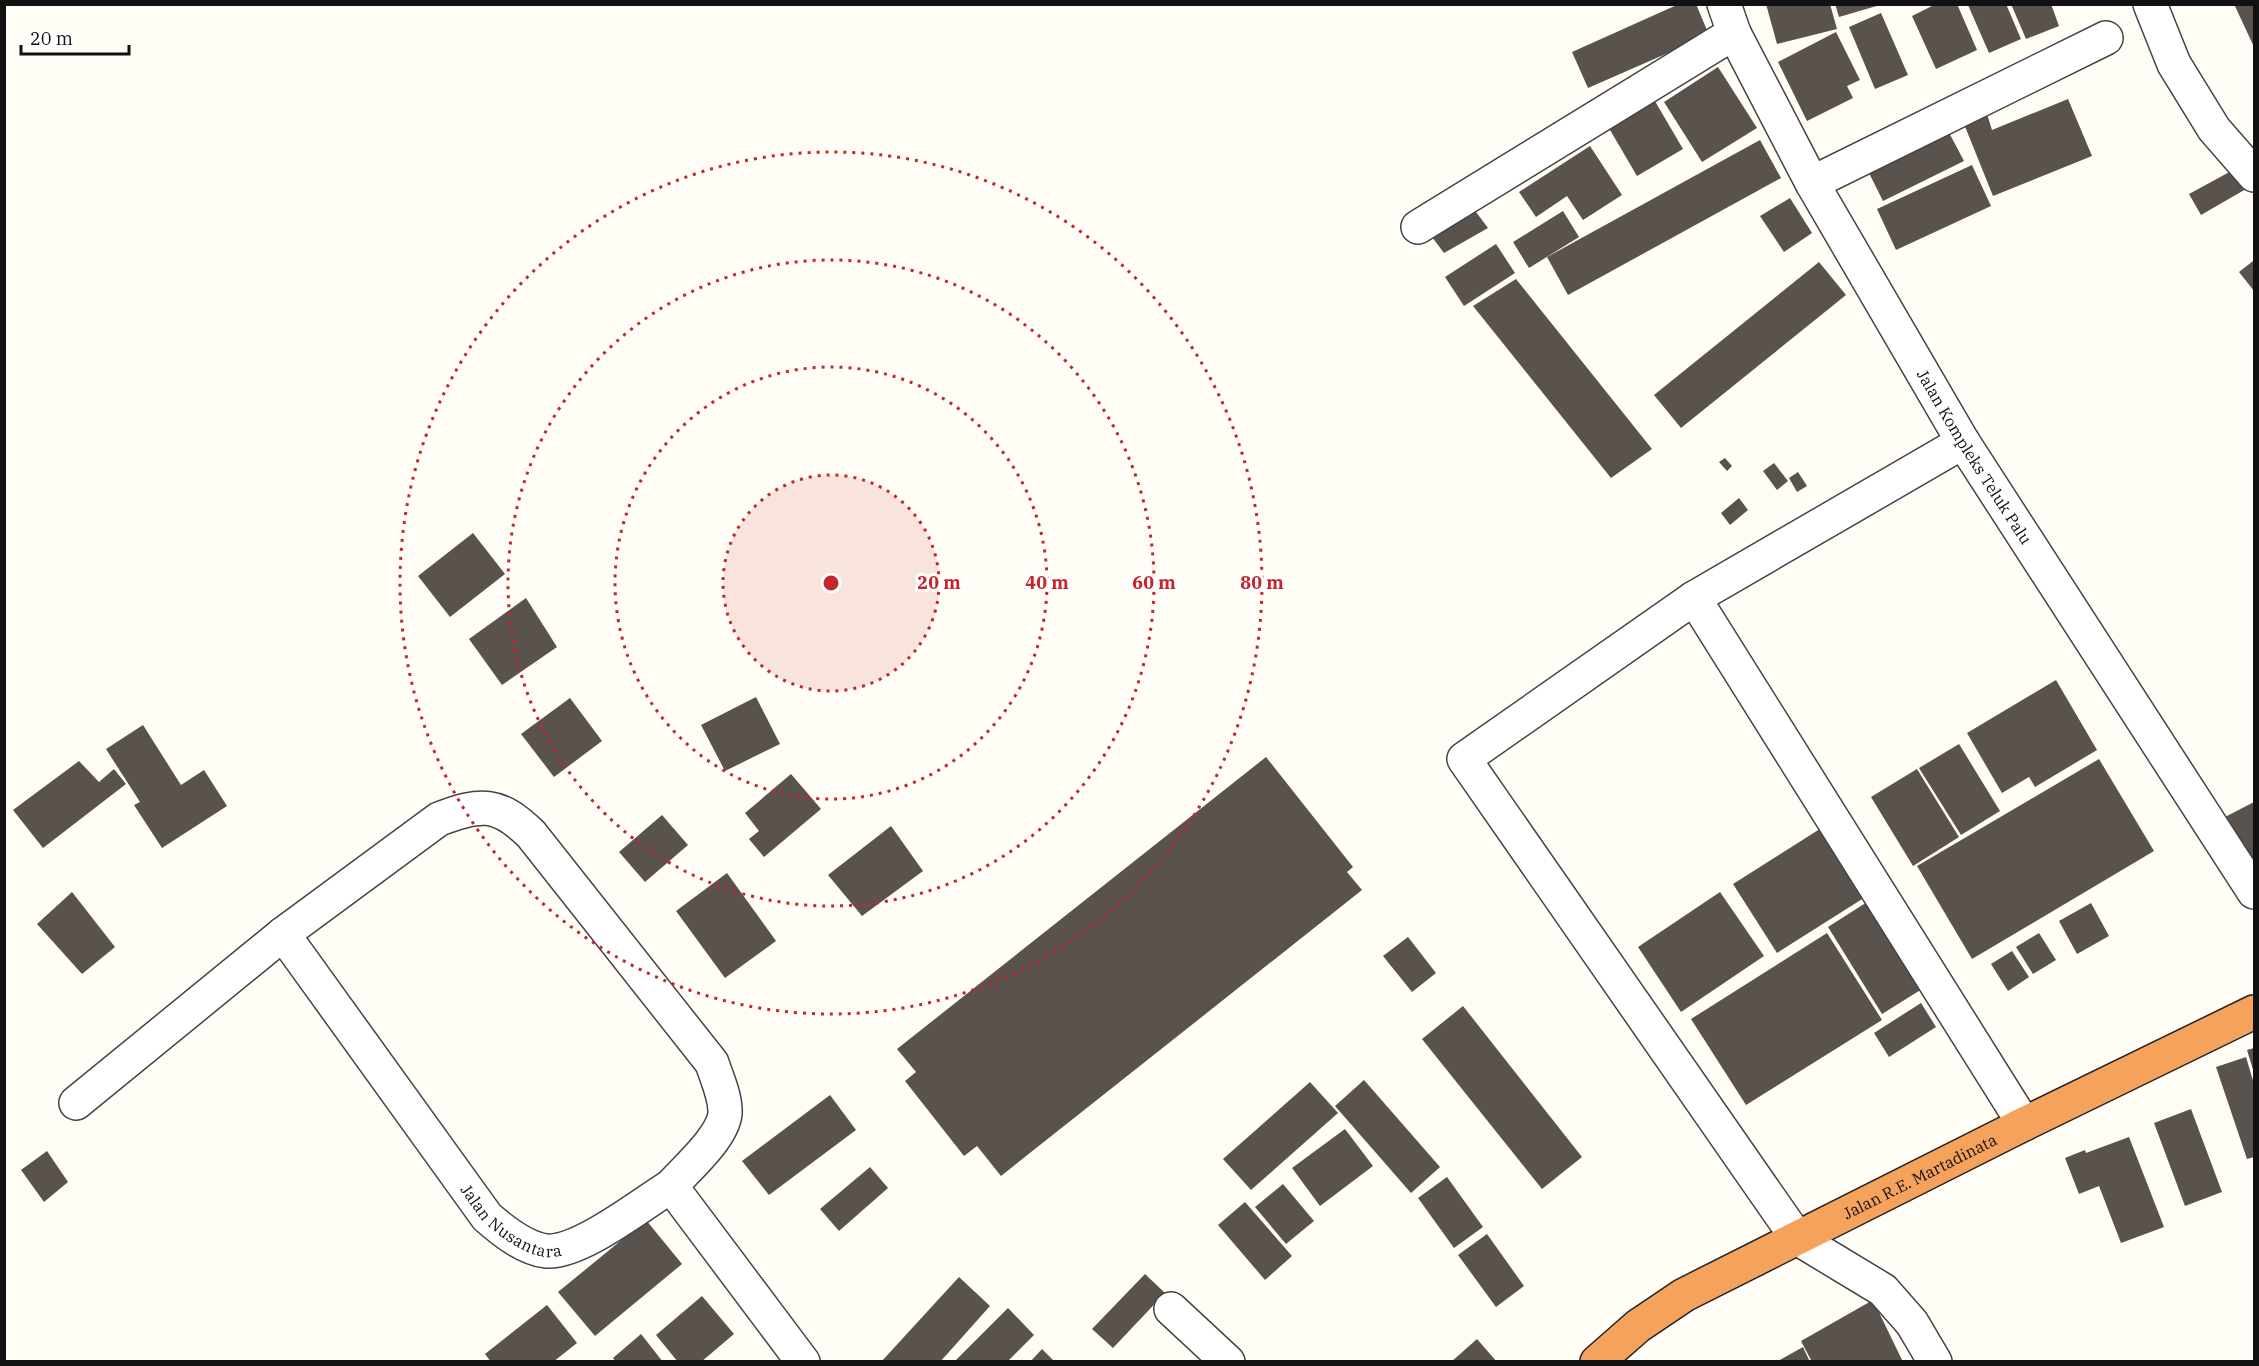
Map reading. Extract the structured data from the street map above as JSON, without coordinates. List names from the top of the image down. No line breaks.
{"streets":{"highway":["Jalan R.E. Martadinata"],"street":["Jalan Kompleks Teluk Palu","Jalan Nusantara"]},"scale_bar":"20 m","rings":["20 m","40 m","60 m","80 m"]}
